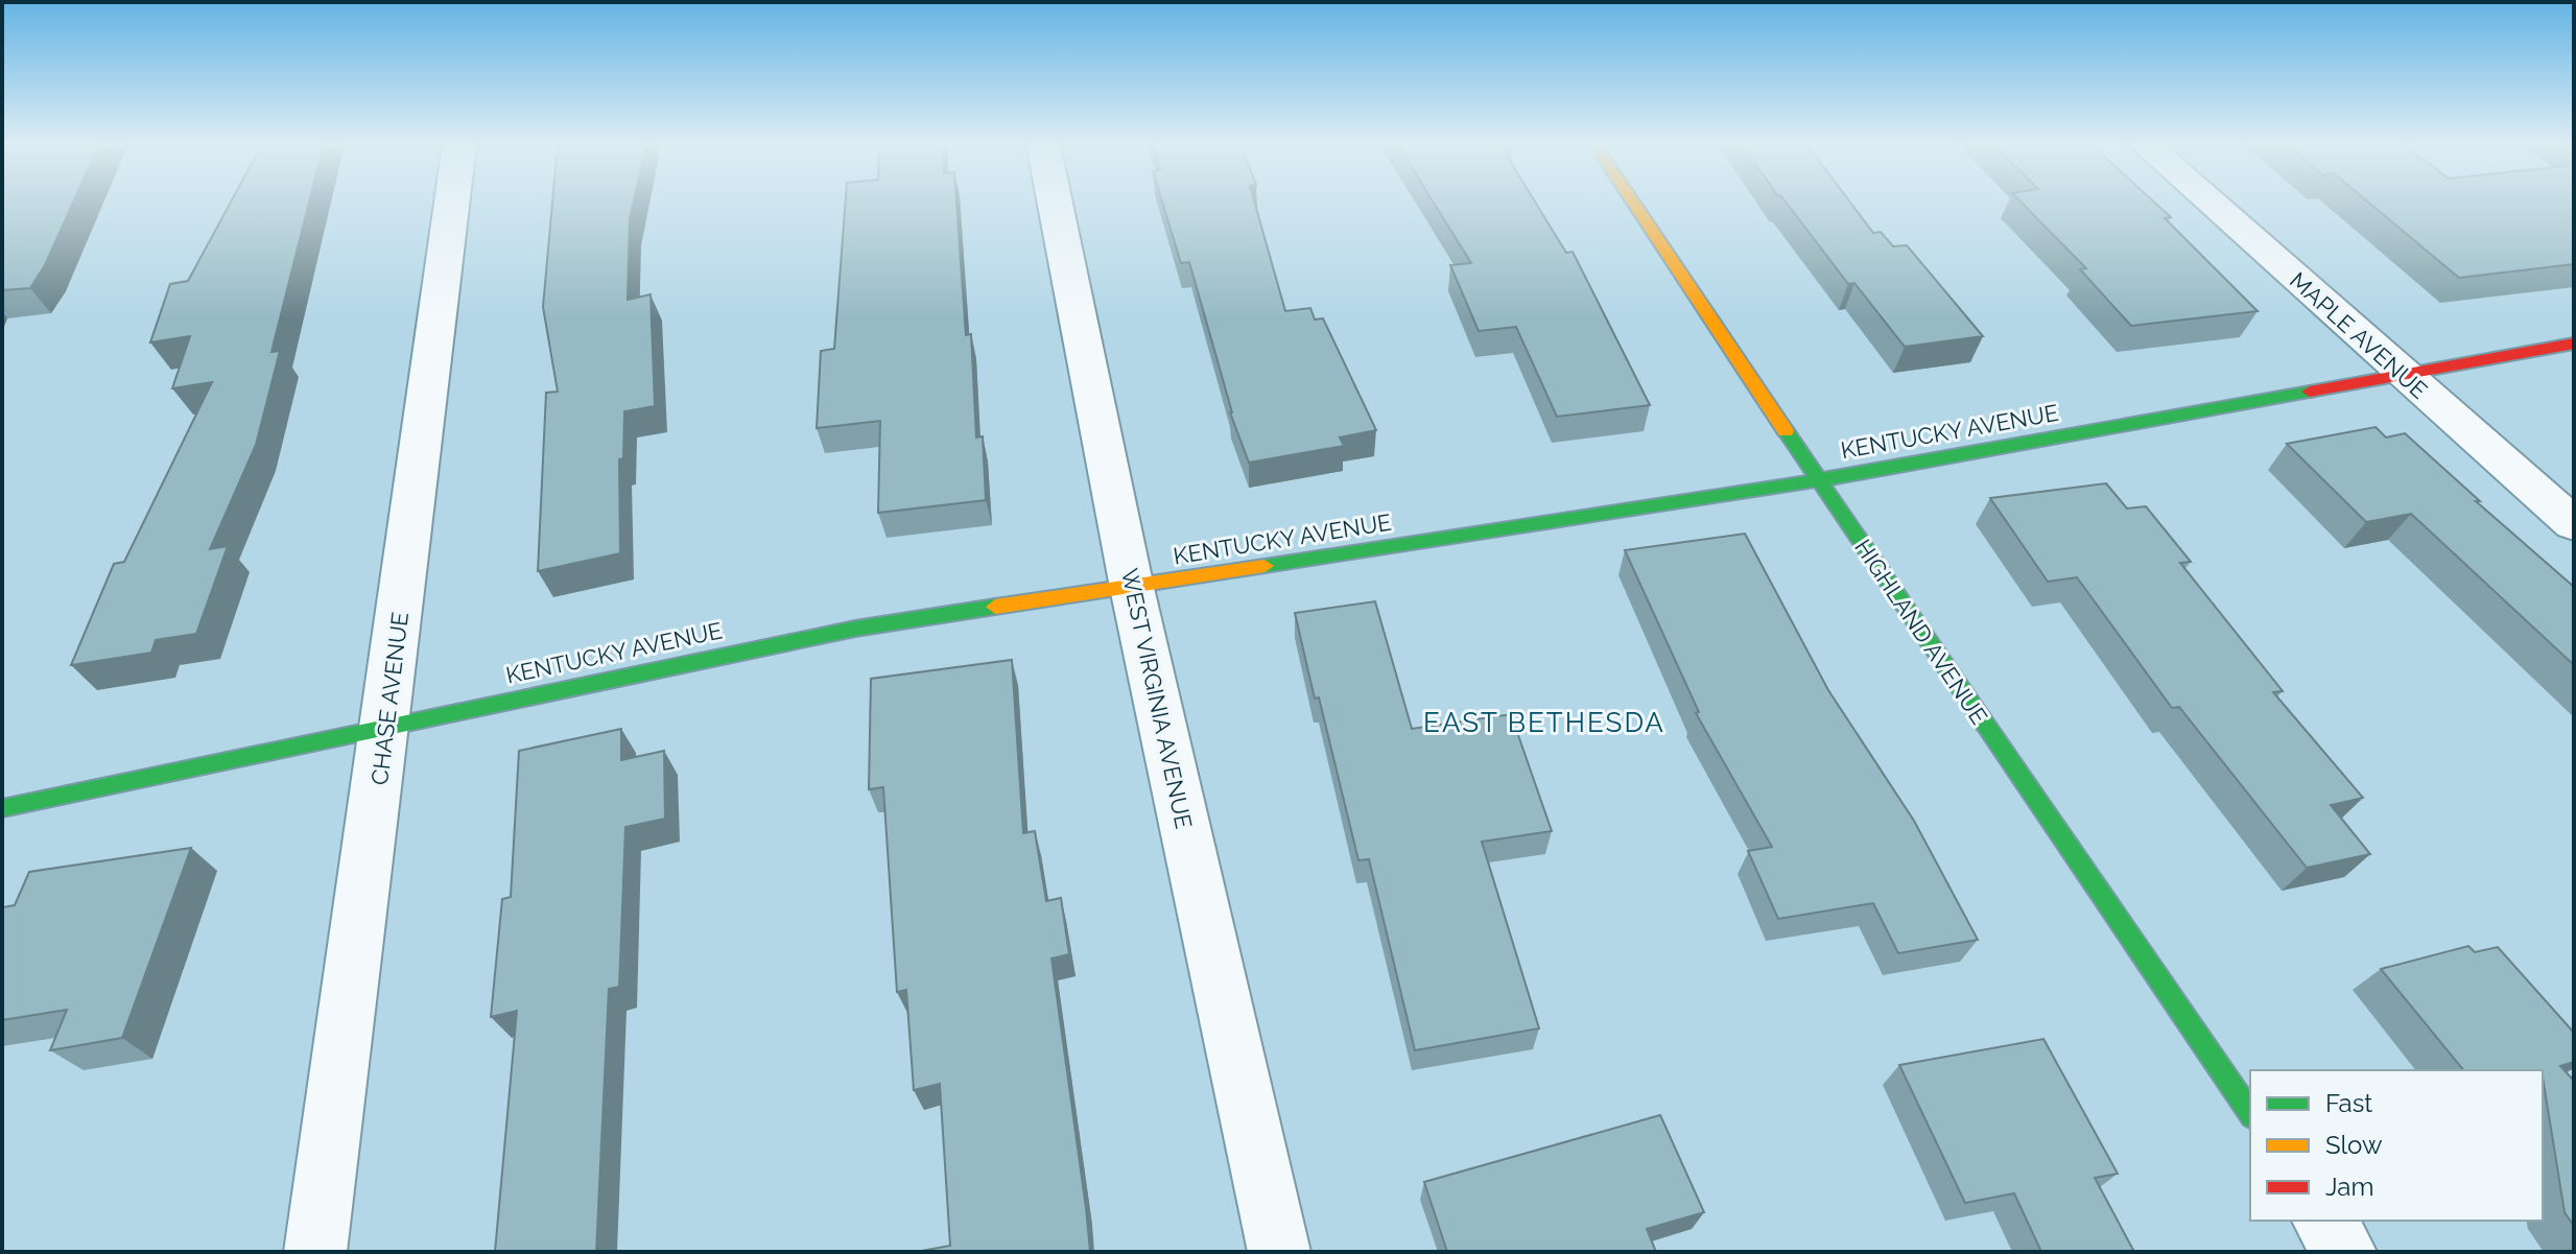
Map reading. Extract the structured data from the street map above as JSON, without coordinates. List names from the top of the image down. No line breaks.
{"streets":{"street":["MAPLE AVENUE","KENTUCKY AVENUE","HIGHLAND AVENUE","CHASE AVENUE","WEST VIRGINIA AVENUE"]},"crossings":[["MAPLE AVENUE","KENTUCKY AVENUE"],["KENTUCKY AVENUE","HIGHLAND AVENUE"],["KENTUCKY AVENUE","CHASE AVENUE"],["KENTUCKY AVENUE","WEST VIRGINIA AVENUE"]],"districts":["EAST BETHESDA"],"legend":["Fast","Slow","Jam"]}
